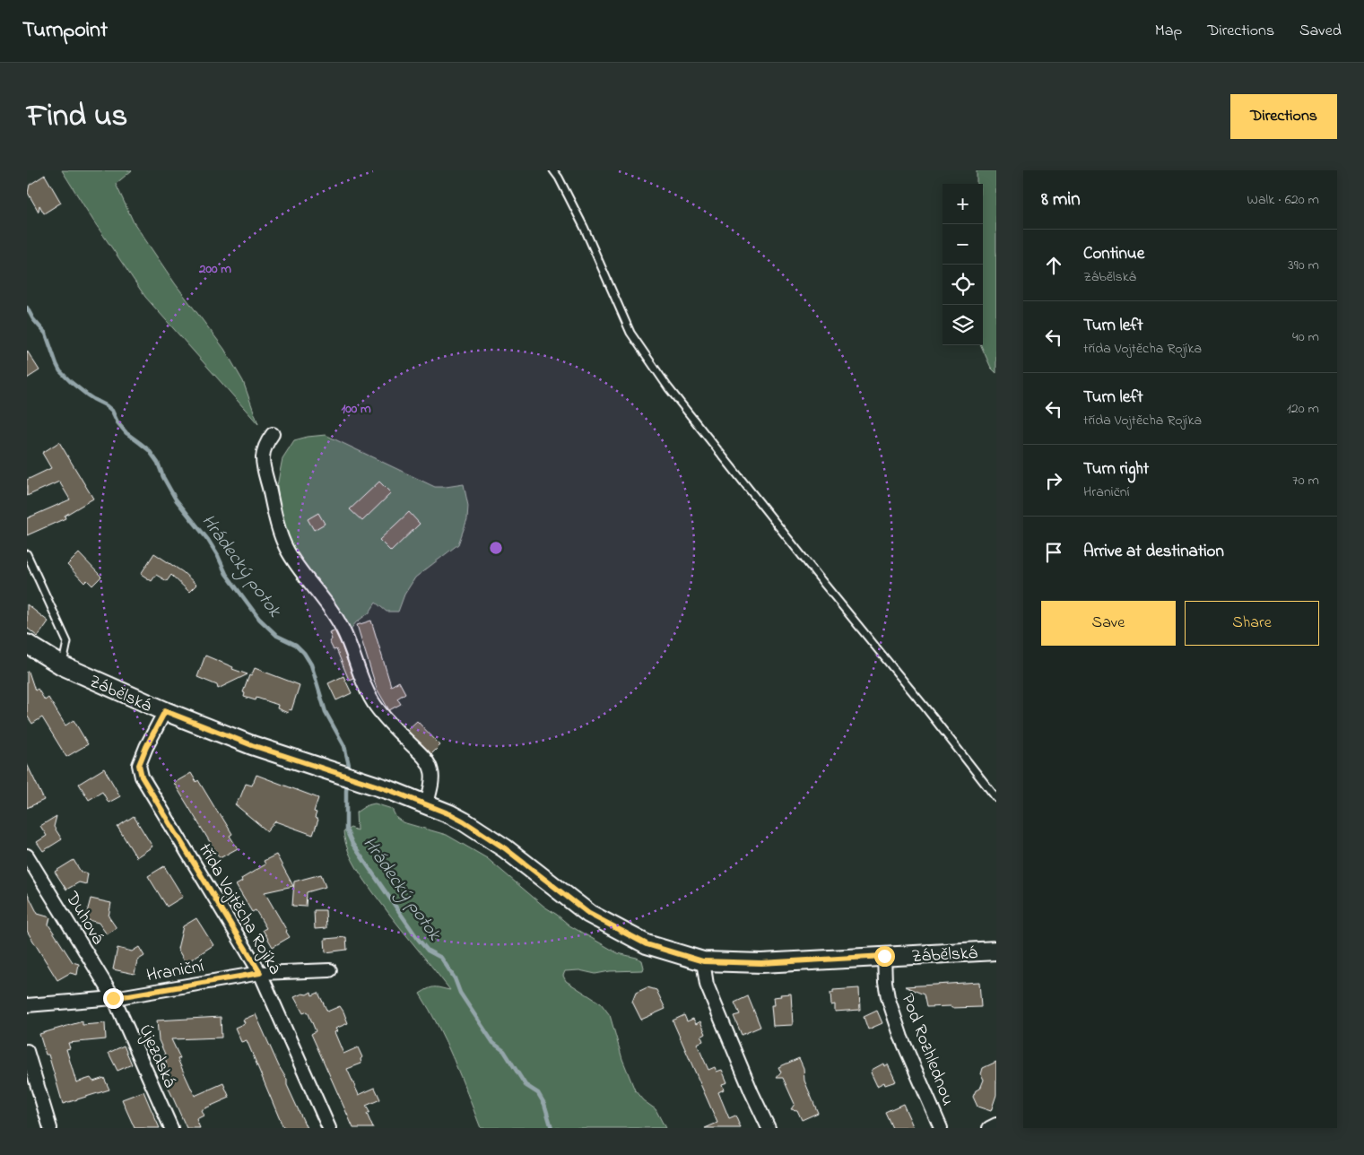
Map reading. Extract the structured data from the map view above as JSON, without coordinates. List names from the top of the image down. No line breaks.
{"streets":{"main road":["Zábělská"],"street":["třída Vojtěcha Rojíka","Duhová","Hraniční","Pod Rozhlednou","Újezdská"]},"crossings":[["Zábělská","třída Vojtěcha Rojíka"],["Zábělská","Pod Rozhlednou"],["třída Vojtěcha Rojíka","Hraniční"],["Duhová","Hraniční"],["Duhová","Újezdská"],["Hraniční","Újezdská"]],"water":["Hrádecký potok"],"page":{"header":"Turnpoint","nav":["Map","Directions","Saved"],"title":"Find us","buttons":["Directions",["Save","Share"]],"heading":["8 min","Walk · 620 m"],"map_buttons":["+","−"],"list":[["Continue","Zábělská","390 m"],["Turn left","třída Vojtěcha Rojíka","40 m"],["Turn left","třída Vojtěcha Rojíka","120 m"],["Turn right","Hraniční","70 m"],"Arrive at destination"]},"rings":["200 m","100 m"]}
